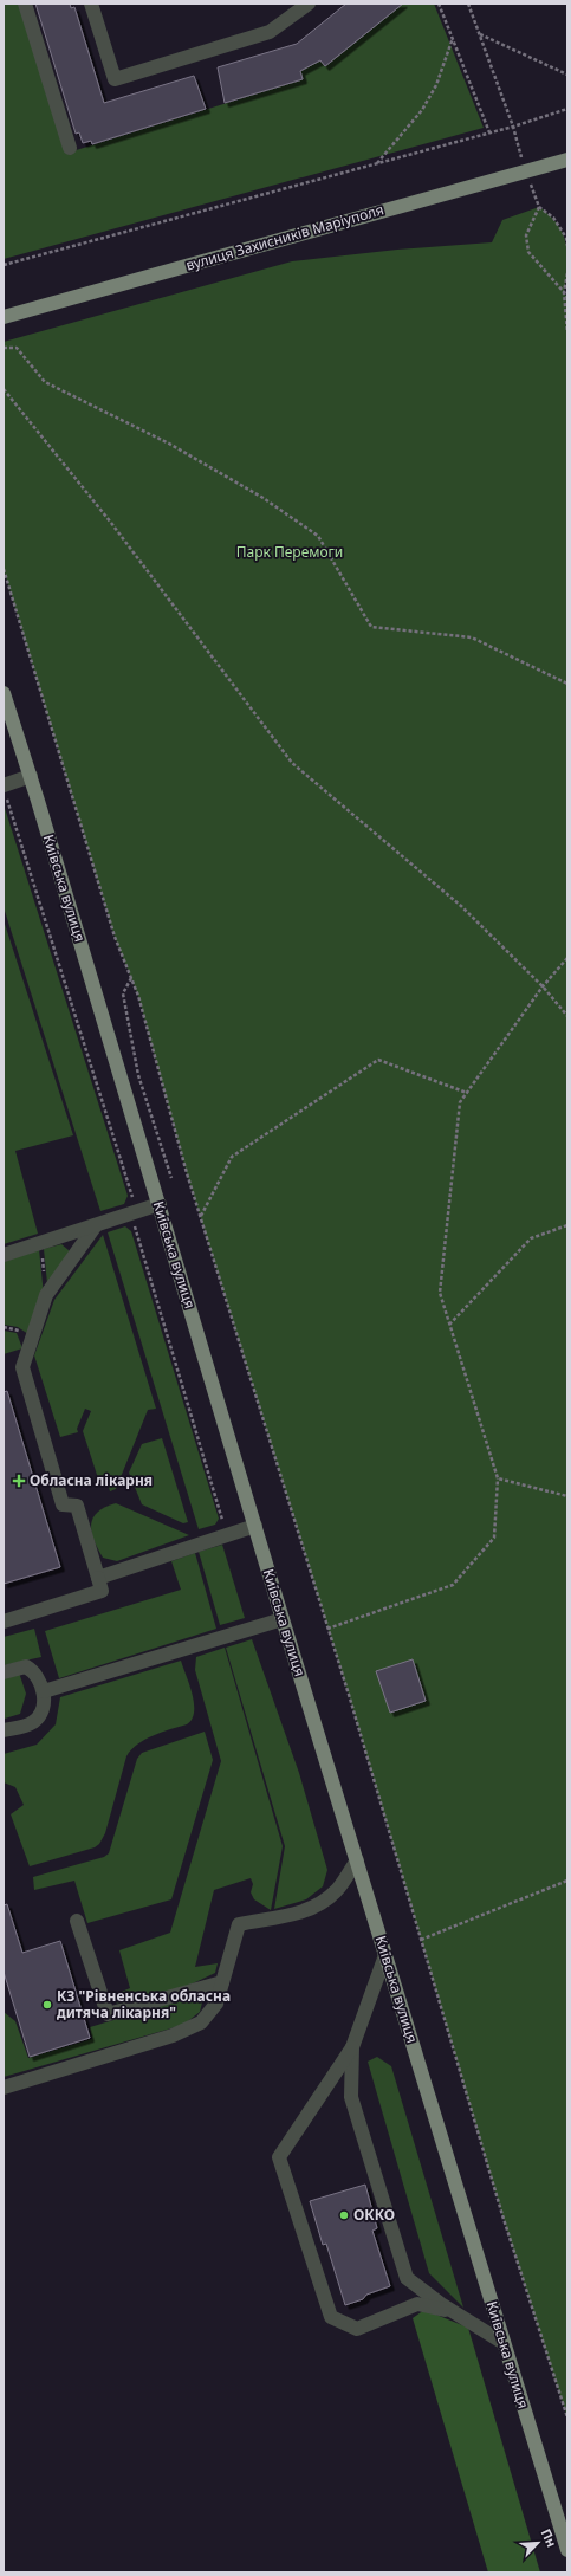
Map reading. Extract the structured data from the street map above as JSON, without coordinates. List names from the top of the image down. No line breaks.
{"streets":{"main road":["вулиця Захисників Маріуполя","Київська вулиця"]},"parks":["Парк Перемоги"],"places":{"health":["Обласна лікарня"],"other":["КЗ \"Рівненська обласна дитяча лікарня\"","ОККО"]},"north":"top right"}
